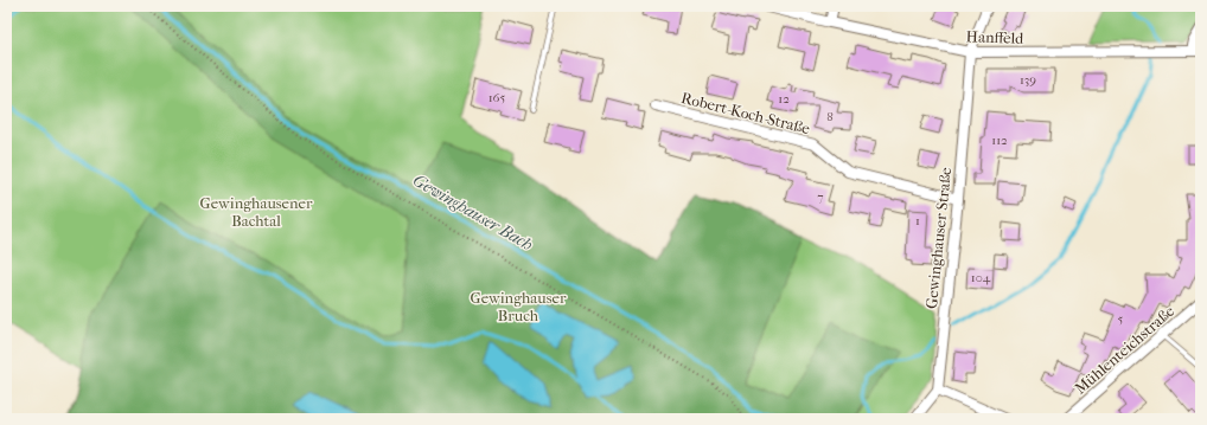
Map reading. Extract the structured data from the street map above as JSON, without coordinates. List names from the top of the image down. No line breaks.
{"streets":{"street":["Hanffeld","Robert-Koch-Straße","Gewinghauser Straße","Mühlenteichstraße"]},"crossings":[["Hanffeld","Gewinghauser Straße"],["Robert-Koch-Straße","Gewinghauser Straße"]],"water":["Gewinghauser Bach"],"parks":["Gewinghausener Bachtal","Gewinghauser Bruch"],"house_numbers":["139","165","12","8","112","7","1","104","5"]}
